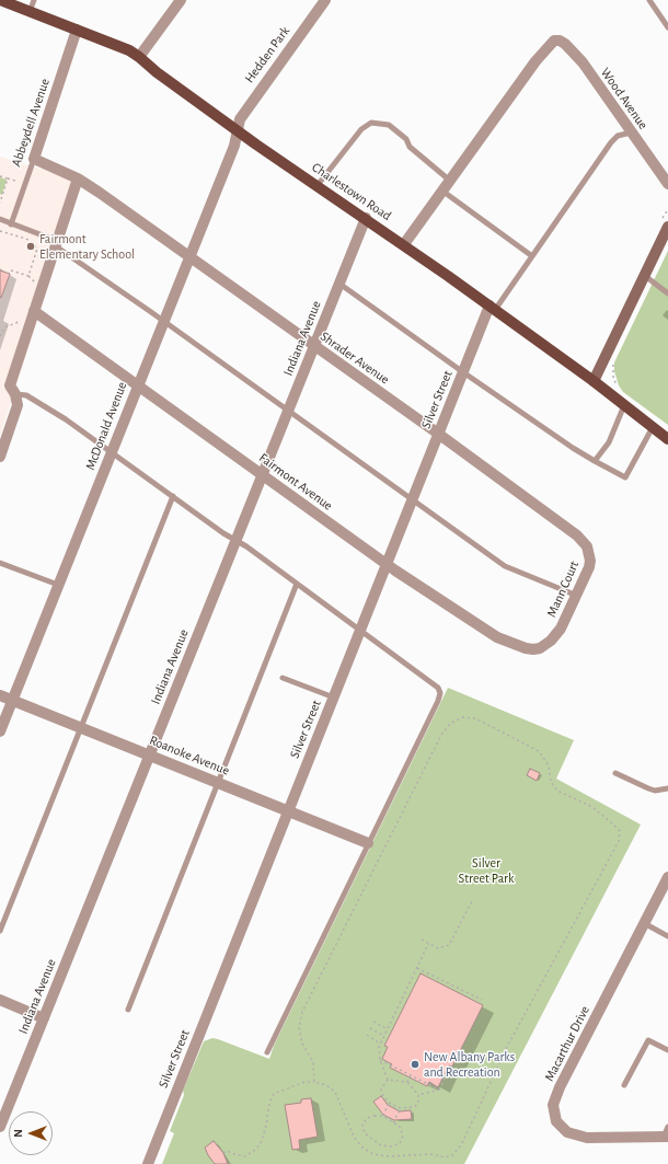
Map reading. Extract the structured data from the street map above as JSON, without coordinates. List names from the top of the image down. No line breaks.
{"streets":{"main road":["Charlestown Road"],"street":["Hedden Park","Wood Avenue","Abbeydell Avenue","Indiana Avenue","Shrader Avenue","Silver Street","McDonald Avenue","Fairmont Avenue","Mann Court","Roanoke Avenue","Macarthur Drive"]},"crossings":[["Hedden Park","Charlestown Road"],["Hedden Park","McDonald Avenue"],["Abbeydell Avenue","Charlestown Road"],["Abbeydell Avenue","Shrader Avenue"],["Charlestown Road","Indiana Avenue"],["Charlestown Road","Silver Street"],["Charlestown Road","McDonald Avenue"],["Indiana Avenue","Shrader Avenue"],["Indiana Avenue","Fairmont Avenue"],["Indiana Avenue","Roanoke Avenue"],["Shrader Avenue","Silver Street"],["Shrader Avenue","McDonald Avenue"],["Shrader Avenue","Mann Court"],["Silver Street","Fairmont Avenue"],["Silver Street","Roanoke Avenue"],["McDonald Avenue","Fairmont Avenue"],["McDonald Avenue","Roanoke Avenue"],["Fairmont Avenue","Mann Court"]],"parks":["Silver Street Park"],"places":["Fairmont Elementary School","New Albany Parks and Recreation"],"north":"left"}
